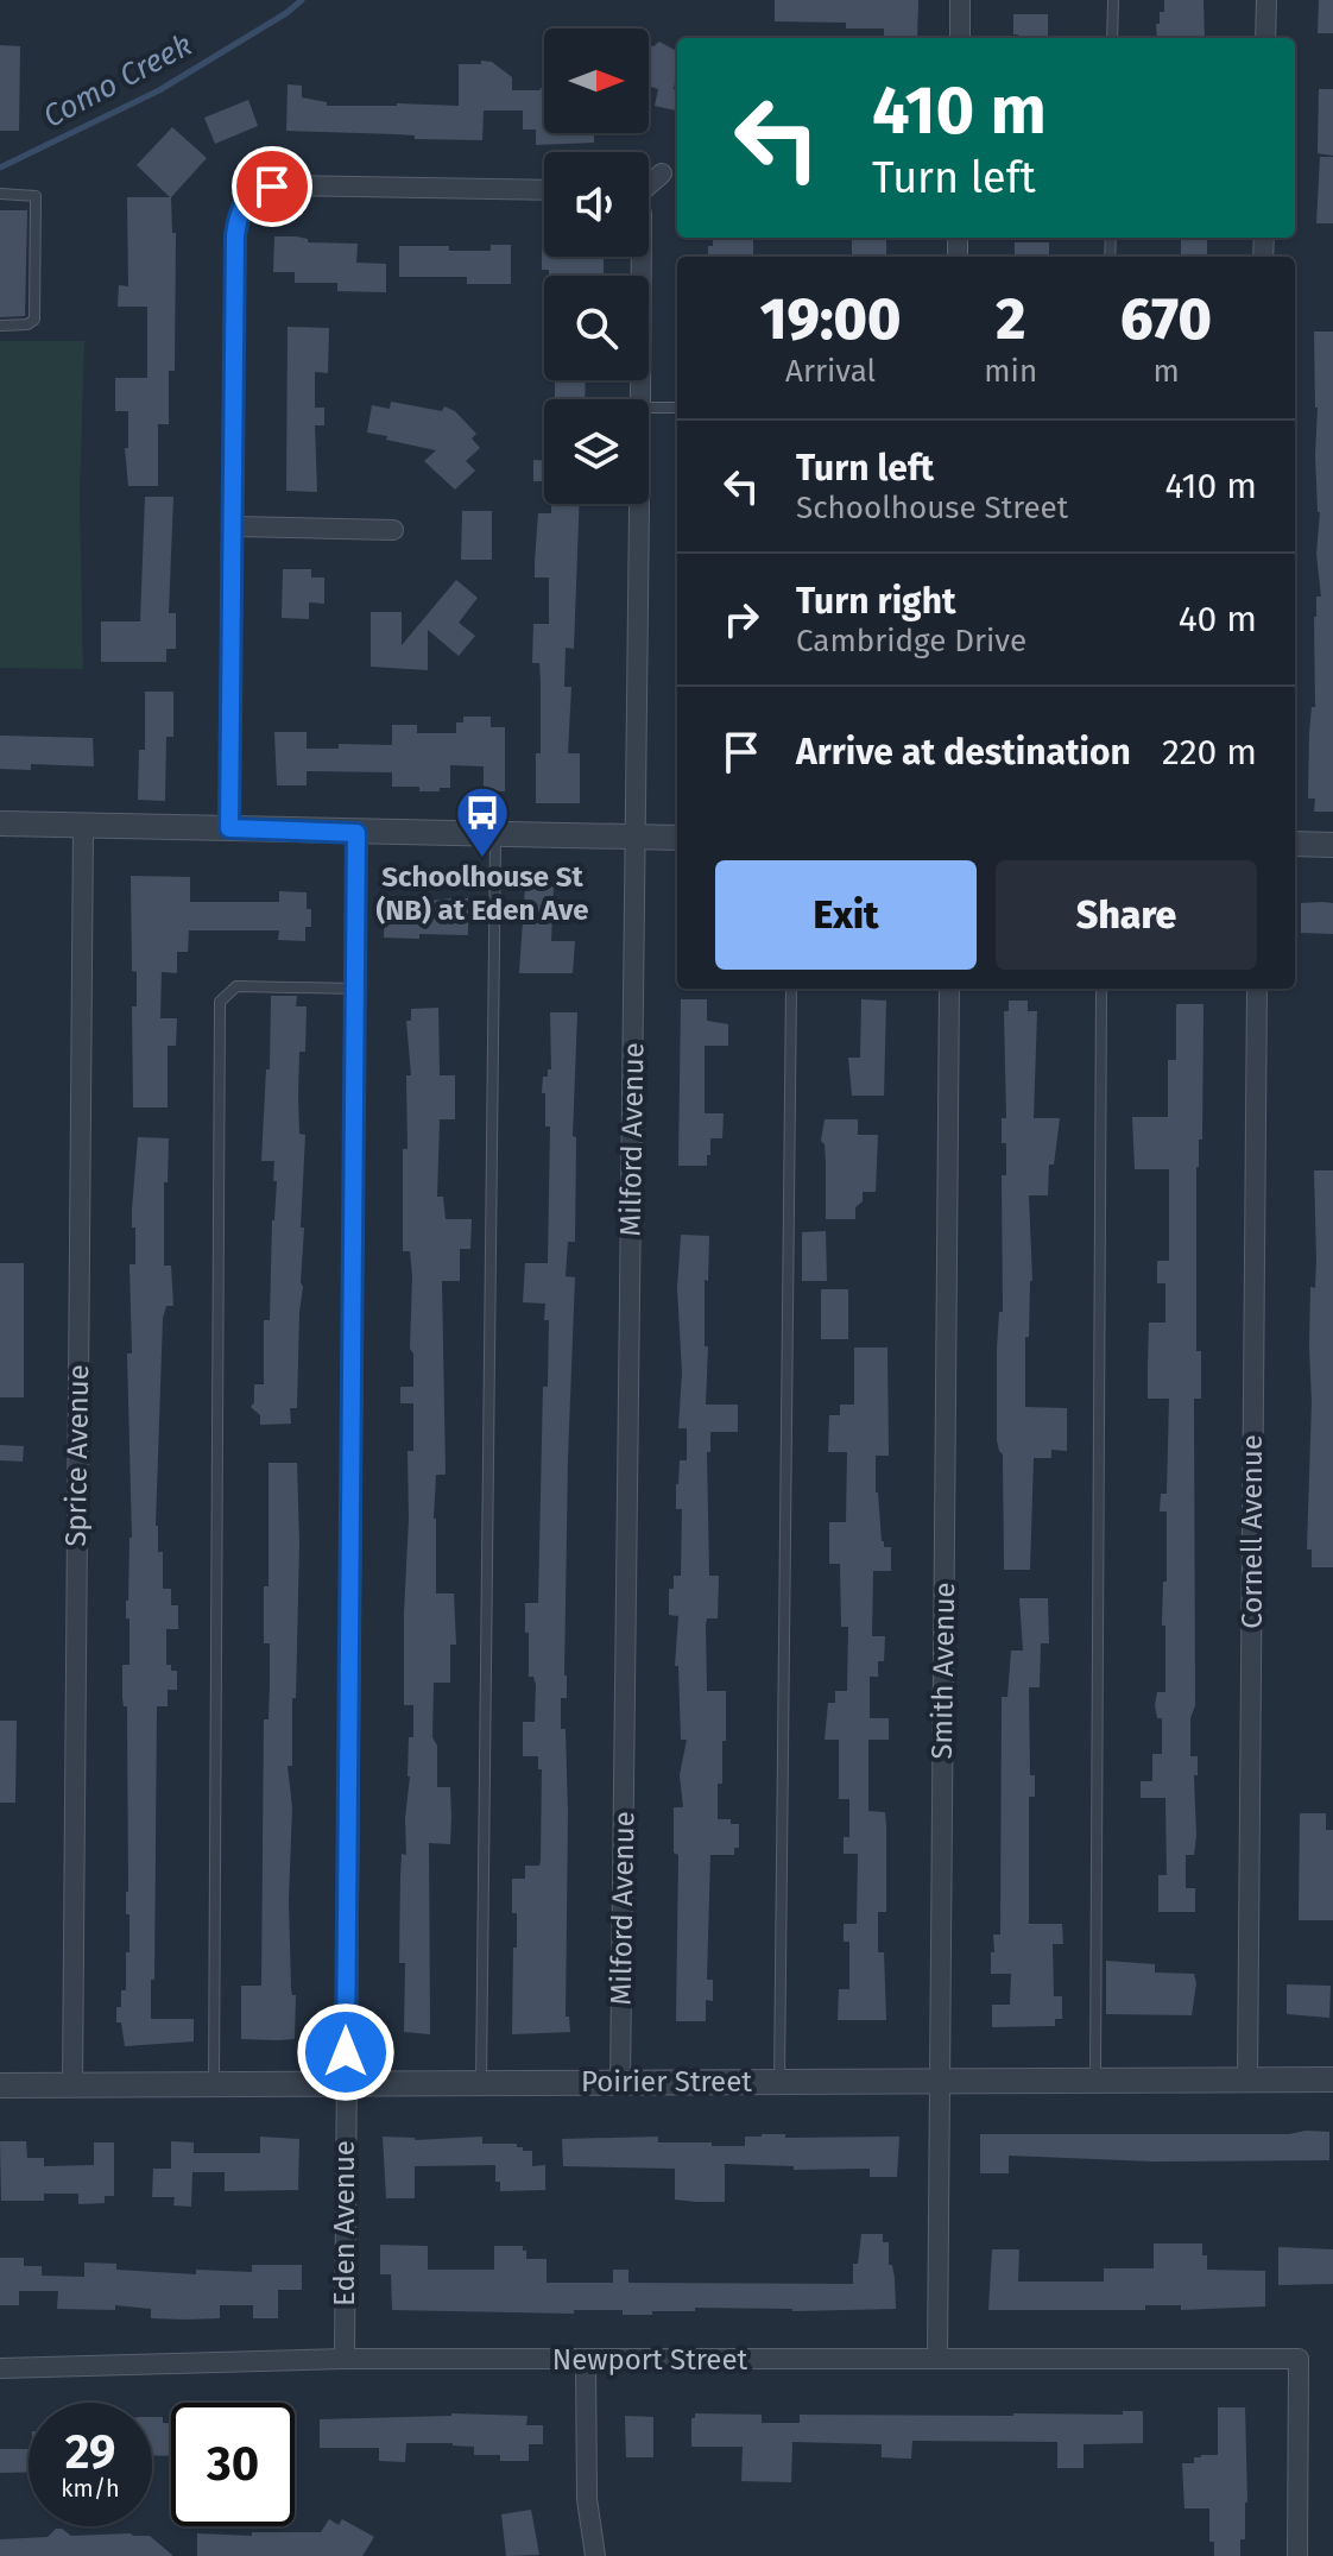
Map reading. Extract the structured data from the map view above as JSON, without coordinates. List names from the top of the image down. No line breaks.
{"streets":{"street":["Milford Avenue","Sprice Avenue","Cornell Avenue","Smith Avenue","Poirier Street","Eden Avenue","Newport Street"]},"crossings":[["Milford Avenue","Poirier Street"],["Sprice Avenue","Poirier Street"],["Cornell Avenue","Poirier Street"],["Smith Avenue","Poirier Street"],["Smith Avenue","Newport Street"],["Poirier Street","Eden Avenue"],["Eden Avenue","Newport Street"]],"water":["Como Creek"],"places":{"bus stop":["Schoolhouse St (NB) at Eden Ave"]},"north":"right","page":{"turn":["410 m","Turn left"],"eta":["19:00","Arrival","2","min","670","m"],"list":[{"name":"Turn left","note":"Schoolhouse Street","value":"410 m"},{"name":"Turn right","note":"Cambridge Drive","value":"40 m"},{"name":"Arrive at destination","value":"220 m"}],"buttons":["Exit","Share"],"speed":"29 km/h","limit":"30"}}
